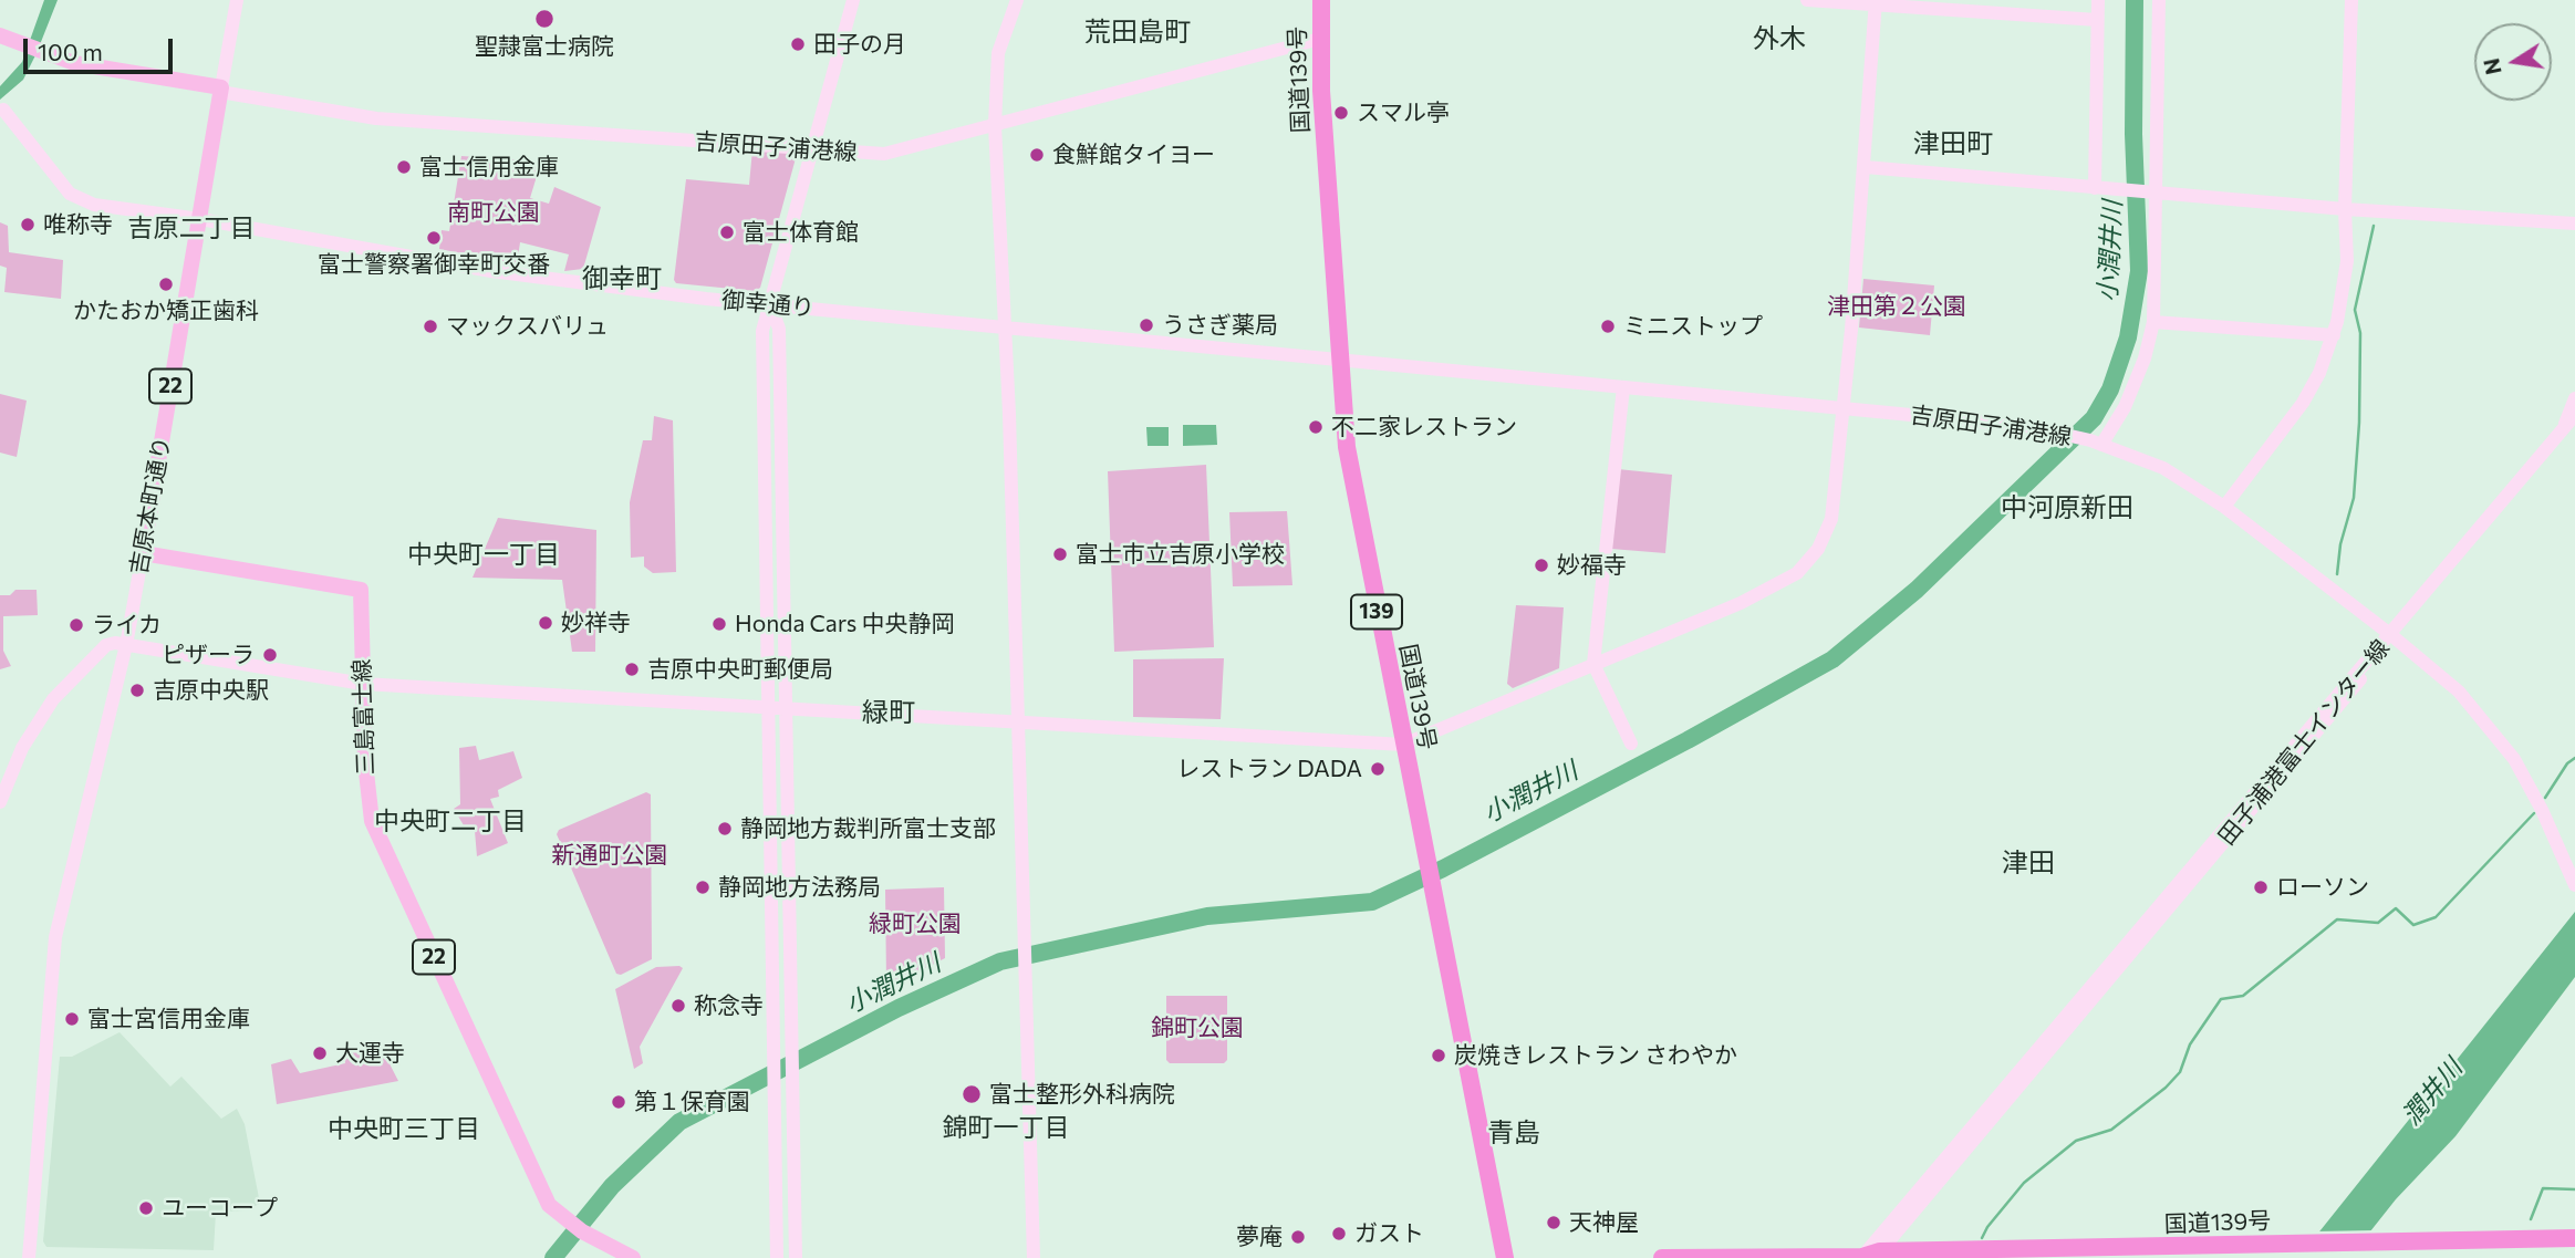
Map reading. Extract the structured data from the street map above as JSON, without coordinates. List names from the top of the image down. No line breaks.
{"streets":{"highway":["国道139号","139"],"main road":["22","吉原本町通り","三島富士線"],"street":["吉原田子浦港線","御幸通り","田子浦港富士インター線"]},"crossings":[["国道139号","吉原田子浦港線"],["国道139号","御幸通り"],["国道139号","田子浦港富士インター線"],["吉原田子浦港線","御幸通り"],["吉原田子浦港線","吉原本町通り"],["吉原田子浦港線","田子浦港富士インター線"],["御幸通り","吉原本町通り"],["吉原本町通り","三島富士線"]],"districts":["荒田島町","外木","津田町","吉原二丁目","御幸町","中河原新田","中央町一丁目","緑町","中央町二丁目","津田","錦町一丁目","中央町三丁目","青島"],"water":["小潤井川","潤井川"],"parks":["南町公園","津田第２公園","新通町公園","緑町公園","錦町公園"],"places":["聖隷富士病院","田子の月","スマル亭","食鮮館タイヨー","富士信用金庫","唯称寺","富士体育館","富士警察署御幸町交番","かたおか矯正歯科","うさぎ薬局","マックスバリュ","ミニストップ","不二家レストラン","富士市立吉原小学校","妙福寺","妙祥寺","Honda Cars 中央静岡","ライカ","ピザーラ","吉原中央町郵便局","吉原中央駅","レストラン DADA","静岡地方裁判所富士支部","静岡地方法務局","ローソン","称念寺","富士宮信用金庫","大運寺","炭焼きレストラン さわやか","富士整形外科病院","第１保育園","ユーコープ","天神屋","ガスト","夢庵"],"scale_bar":"100 m","north":"left"}
